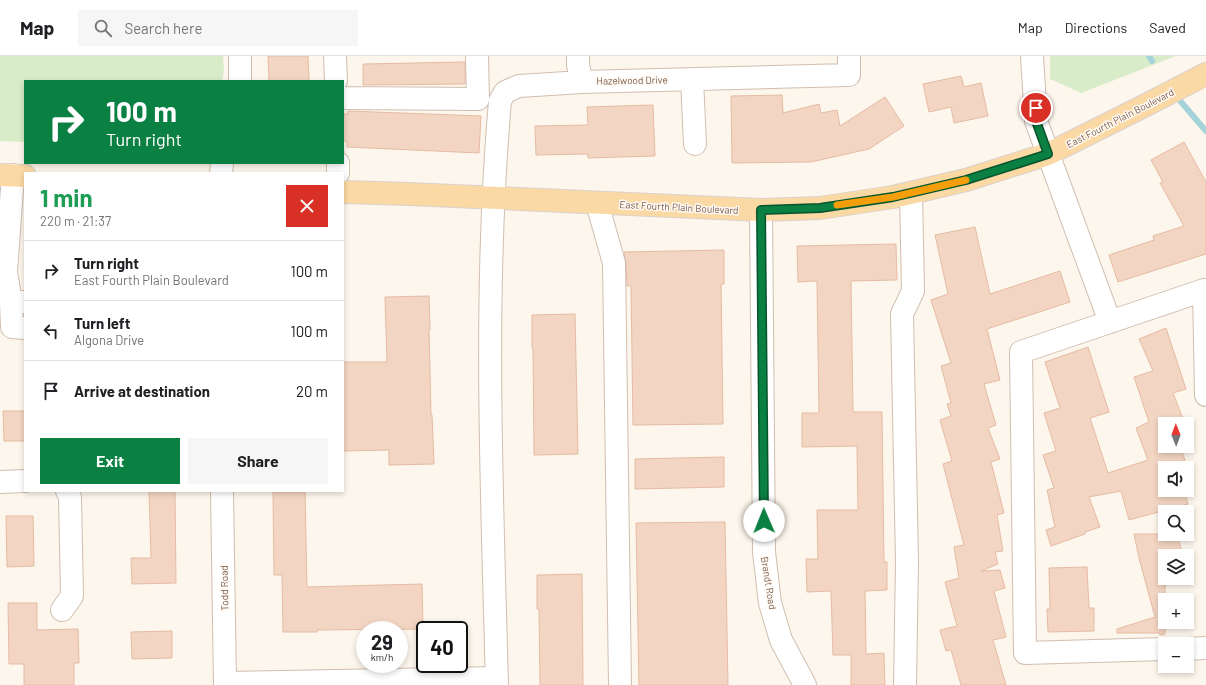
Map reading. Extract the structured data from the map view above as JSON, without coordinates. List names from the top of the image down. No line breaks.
{"streets":{"main road":["East Fourth Plain Boulevard"],"street":["Hazelwood Drive","Brandt Road","Todd Road"]},"crossings":[["Hazelwood Drive","East Fourth Plain Boulevard"],["East Fourth Plain Boulevard","Brandt Road"]],"north":"top","page":{"header":"Map","search":"Search here","nav":["Map","Directions","Saved"],"turn":["100 m","Turn right"],"heading":["1 min","220 m · 21:37"],"list":[{"name":"Turn right","note":"East Fourth Plain Boulevard","value":"100 m"},{"name":"Turn left","note":"Algona Drive","value":"100 m"},{"name":"Arrive at destination","value":"20 m"}],"map_buttons":["+","−"],"buttons":["Exit","Share"],"speed":"29 km/h","limit":"40"}}
